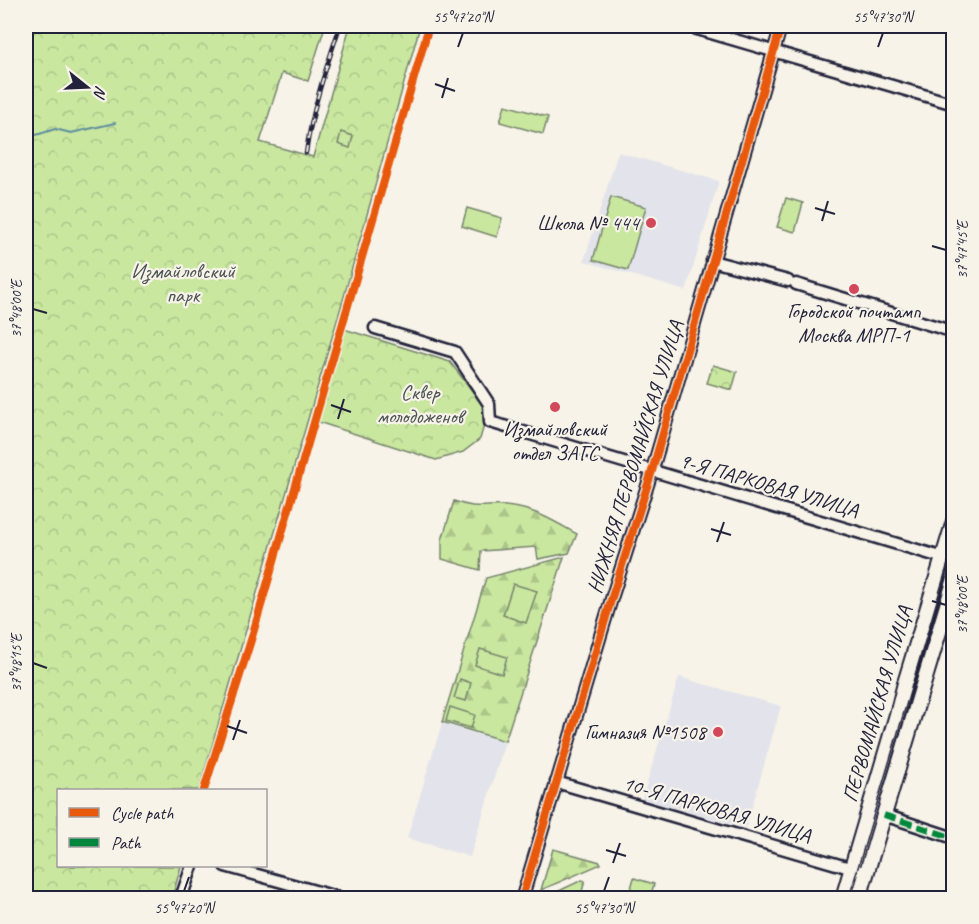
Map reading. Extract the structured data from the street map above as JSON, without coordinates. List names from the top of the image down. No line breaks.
{"streets":{"main road":["ПЕРВОМАЙСКАЯ УЛИЦА"],"street":["НИЖНЯЯ ПЕРВОМАЙСКАЯ УЛИЦА","9-Я ПАРКОВАЯ УЛИЦА","10-Я ПАРКОВАЯ УЛИЦА"]},"crossings":[["НИЖНЯЯ ПЕРВОМАЙСКАЯ УЛИЦА","9-Я ПАРКОВАЯ УЛИЦА"],["НИЖНЯЯ ПЕРВОМАЙСКАЯ УЛИЦА","10-Я ПАРКОВАЯ УЛИЦА"],["9-Я ПАРКОВАЯ УЛИЦА","ПЕРВОМАЙСКАЯ УЛИЦА"],["ПЕРВОМАЙСКАЯ УЛИЦА","10-Я ПАРКОВАЯ УЛИЦА"]],"parks":["Измайловский парк","Сквер молодоженов"],"places":["Школа № 444","Городской почтамп Москва МРП-1","Измайловский отдел ЗАГС","Гимназия №1508"],"legend":["Cycle path","Path"],"north":"right","coordinates":["55°47'20\"N","55°47'30\"N","37°47'45\"E","37°48'00\"E","37°48'15\"E"]}
